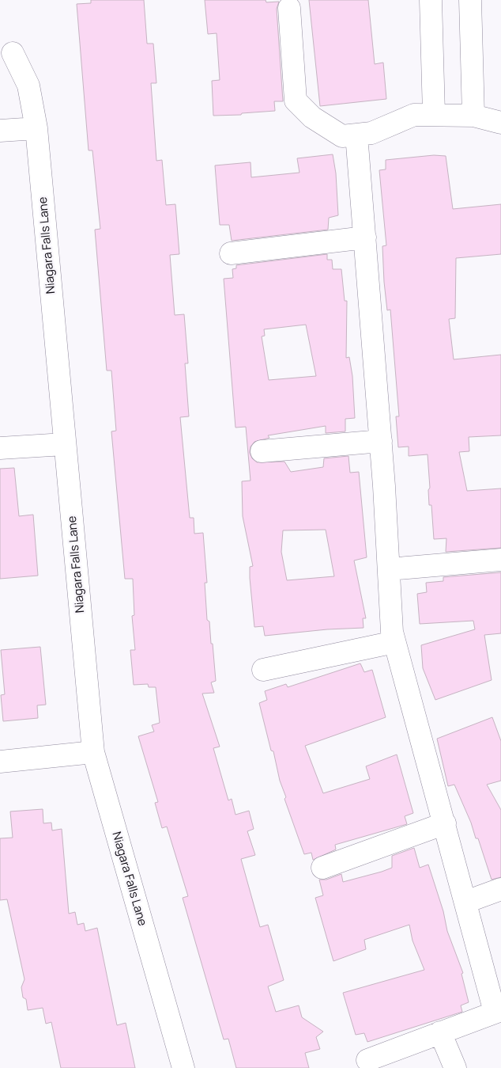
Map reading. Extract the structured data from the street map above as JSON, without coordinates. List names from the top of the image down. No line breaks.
{"streets":{"street":["Niagara Falls Lane"]}}
